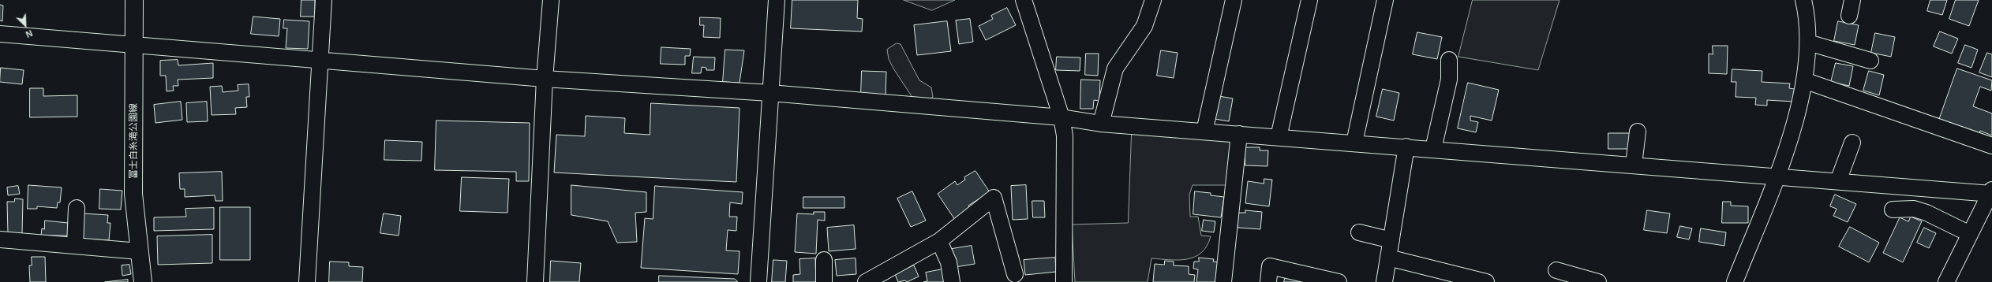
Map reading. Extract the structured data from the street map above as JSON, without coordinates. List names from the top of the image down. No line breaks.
{"streets":{"main road":["富士白糸滝公園線"]},"north":"bottom right"}
